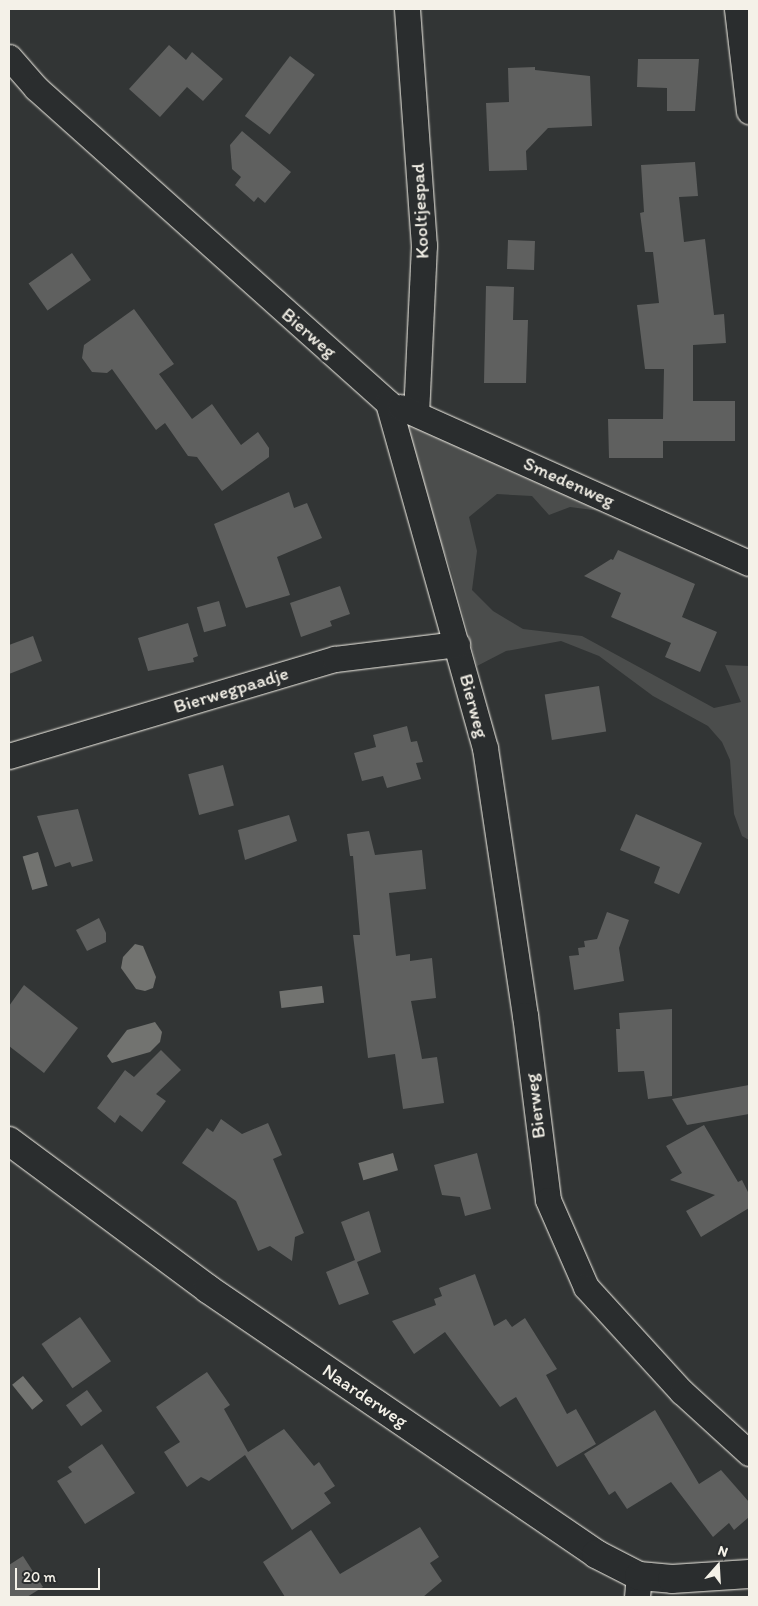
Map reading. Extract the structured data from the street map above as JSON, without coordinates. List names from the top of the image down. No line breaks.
{"streets":{"main road":["Naarderweg"],"street":["Kooltjespad","Bierweg","Smedenweg","Bierwegpaadje"]},"crossings":[["Kooltjespad","Smedenweg"],["Bierweg","Smedenweg"],["Bierweg","Bierwegpaadje"]],"scale_bar":"20 m","north":"top"}
